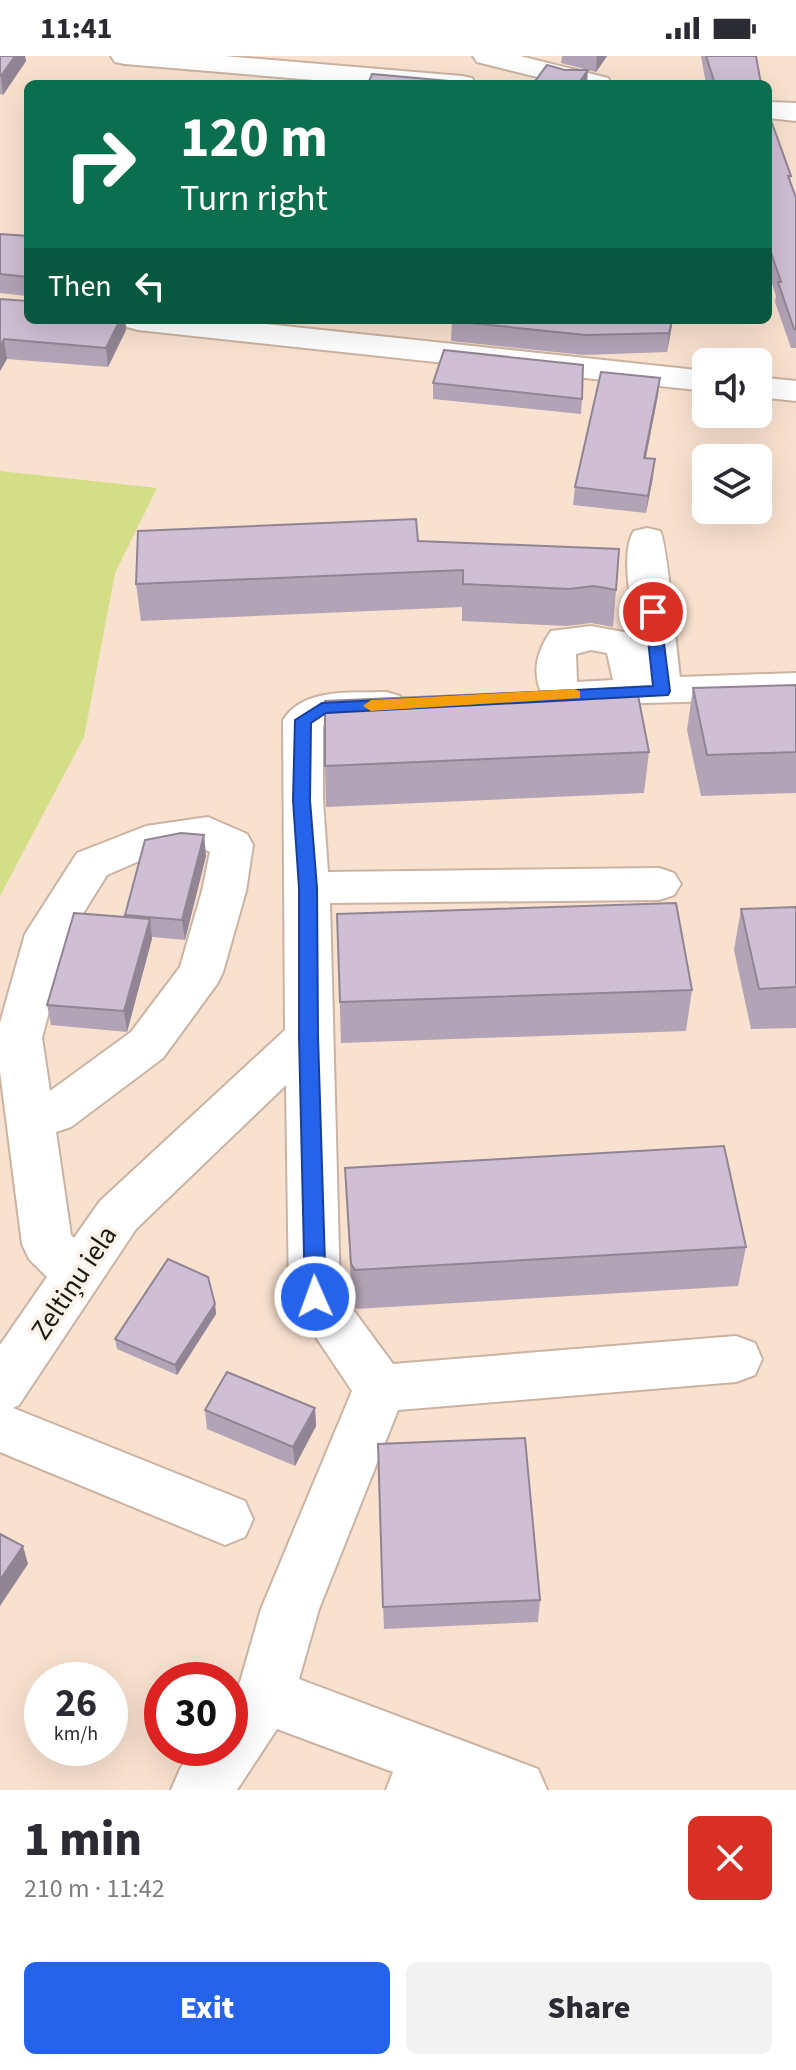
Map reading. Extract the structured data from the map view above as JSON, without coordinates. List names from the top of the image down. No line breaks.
{"streets":{"street":["Zeltiņu iela"]},"page":{"status":"11:41","turn":["120 m","Turn right"],"then":"Then","speed":"26 km/h","limit":"30","heading":["1 min","210 m · 11:42"],"buttons":["Exit","Share"]}}
